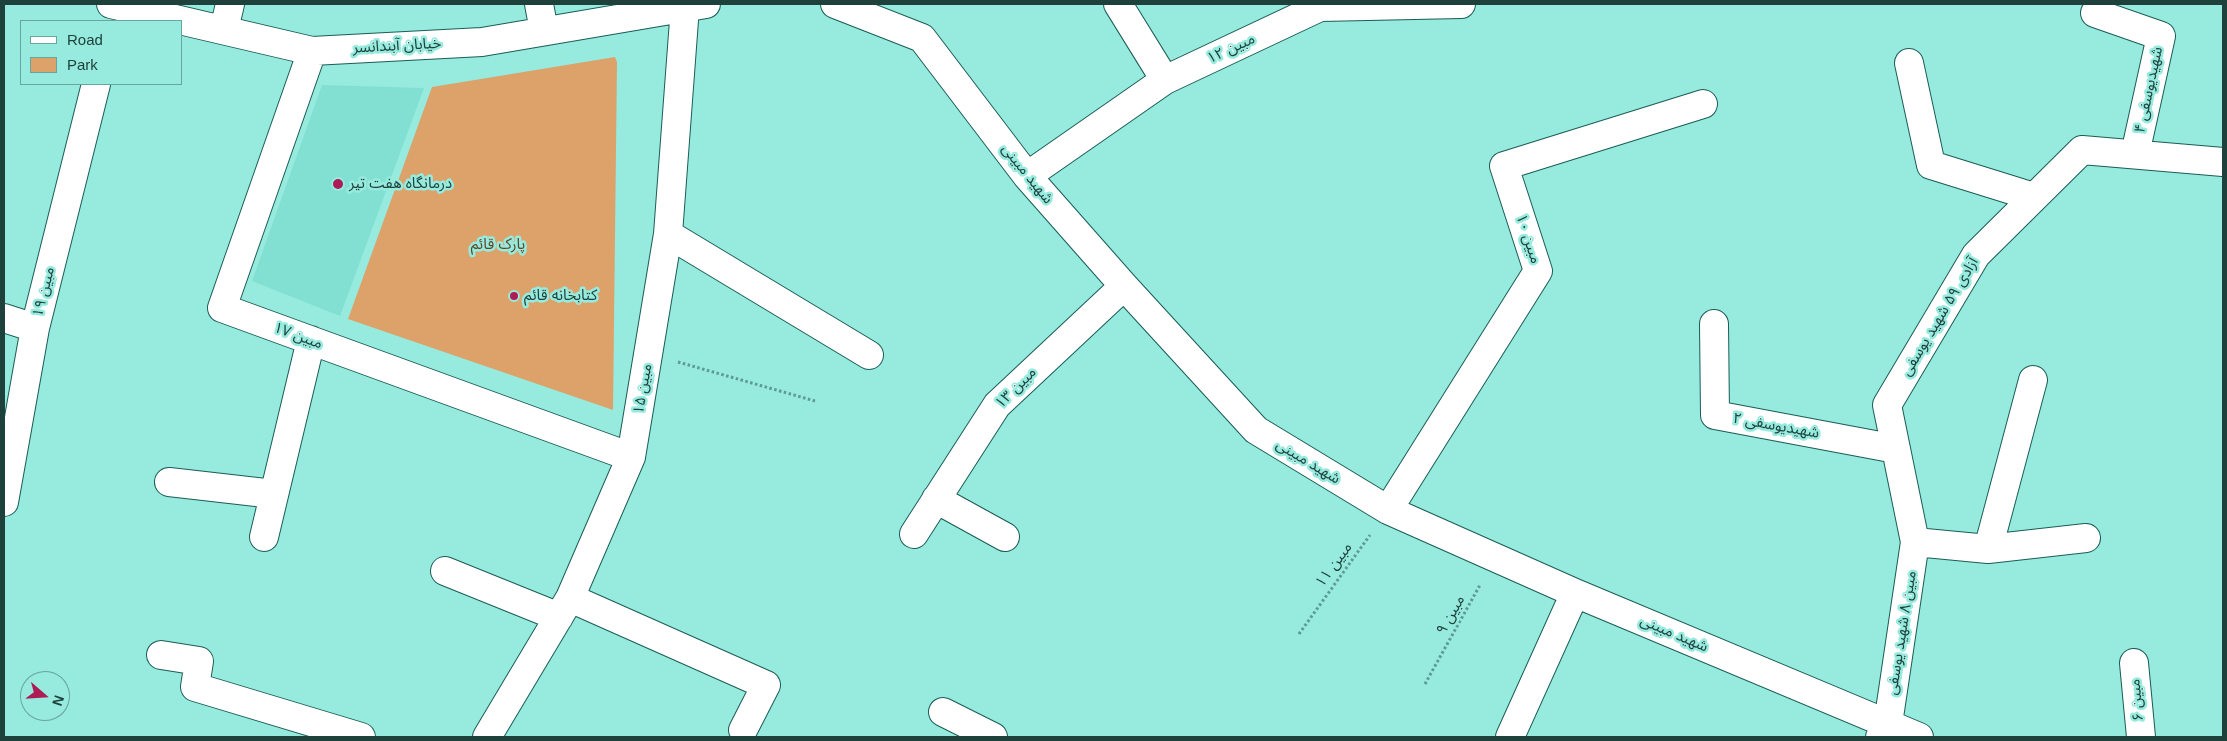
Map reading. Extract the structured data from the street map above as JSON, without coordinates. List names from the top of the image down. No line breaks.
{"streets":{"street":["خیابان آبندانسر","مبین ۱۲","شهیدیوسفی ۴","شهید مبینی","مبین ۱۰","مبین ۱۹","آزادی ۵۹ شهید یوسفی","مبین ۱۷","مبین ۱۳","مبین ۱۵","شهیدیوسفی ۲","مبین ۸ شهید یوسفی","مبین ۶"],"path":["مبین ۱۱","مبین ۹"]},"crossings":[["خیابان آبندانسر","مبین ۱۷"],["خیابان آبندانسر","مبین ۱۵"],["مبین ۱۲","شهید مبینی"],["شهیدیوسفی ۴","آزادی ۵۹ شهید یوسفی"],["شهید مبینی","مبین ۱۰"],["شهید مبینی","مبین ۱۳"],["شهید مبینی","مبین ۱۱"],["شهید مبینی","مبین ۹"],["شهید مبینی","مبین ۸ شهید یوسفی"],["مبین ۱۰","مبین ۱۱"],["آزادی ۵۹ شهید یوسفی","شهیدیوسفی ۲"],["آزادی ۵۹ شهید یوسفی","مبین ۸ شهید یوسفی"],["مبین ۱۷","مبین ۱۵"]],"parks":["پارک قائم"],"places":["درمانگاه هفت تیر","کتابخانه قائم"],"legend":["Road","Park"],"north":"right"}
